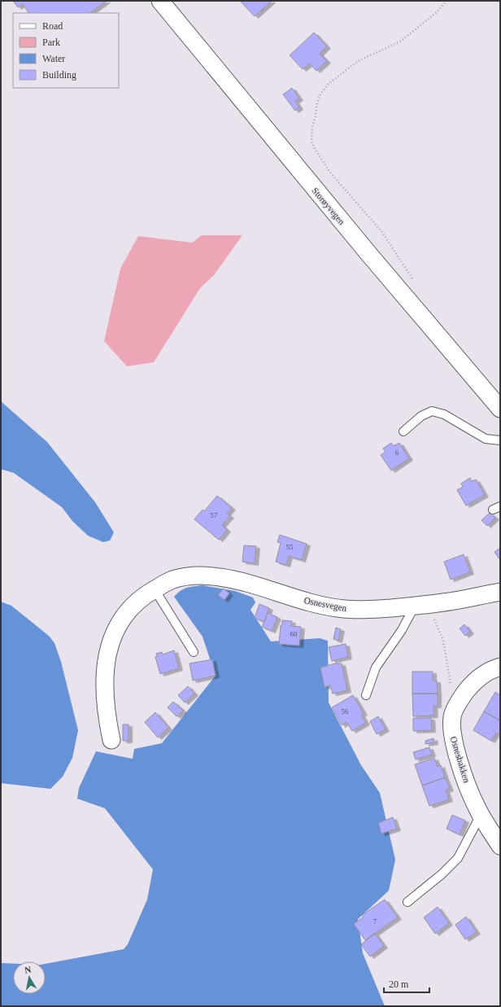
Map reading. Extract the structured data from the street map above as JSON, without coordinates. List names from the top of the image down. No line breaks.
{"streets":{"street":["Storøyvegen","Osnesvegen","Osnesbakken"]},"house_numbers":["6","57","55","60","56","7"],"legend":["Road","Park","Water","Building"],"scale_bar":"20 m","north":"top"}
